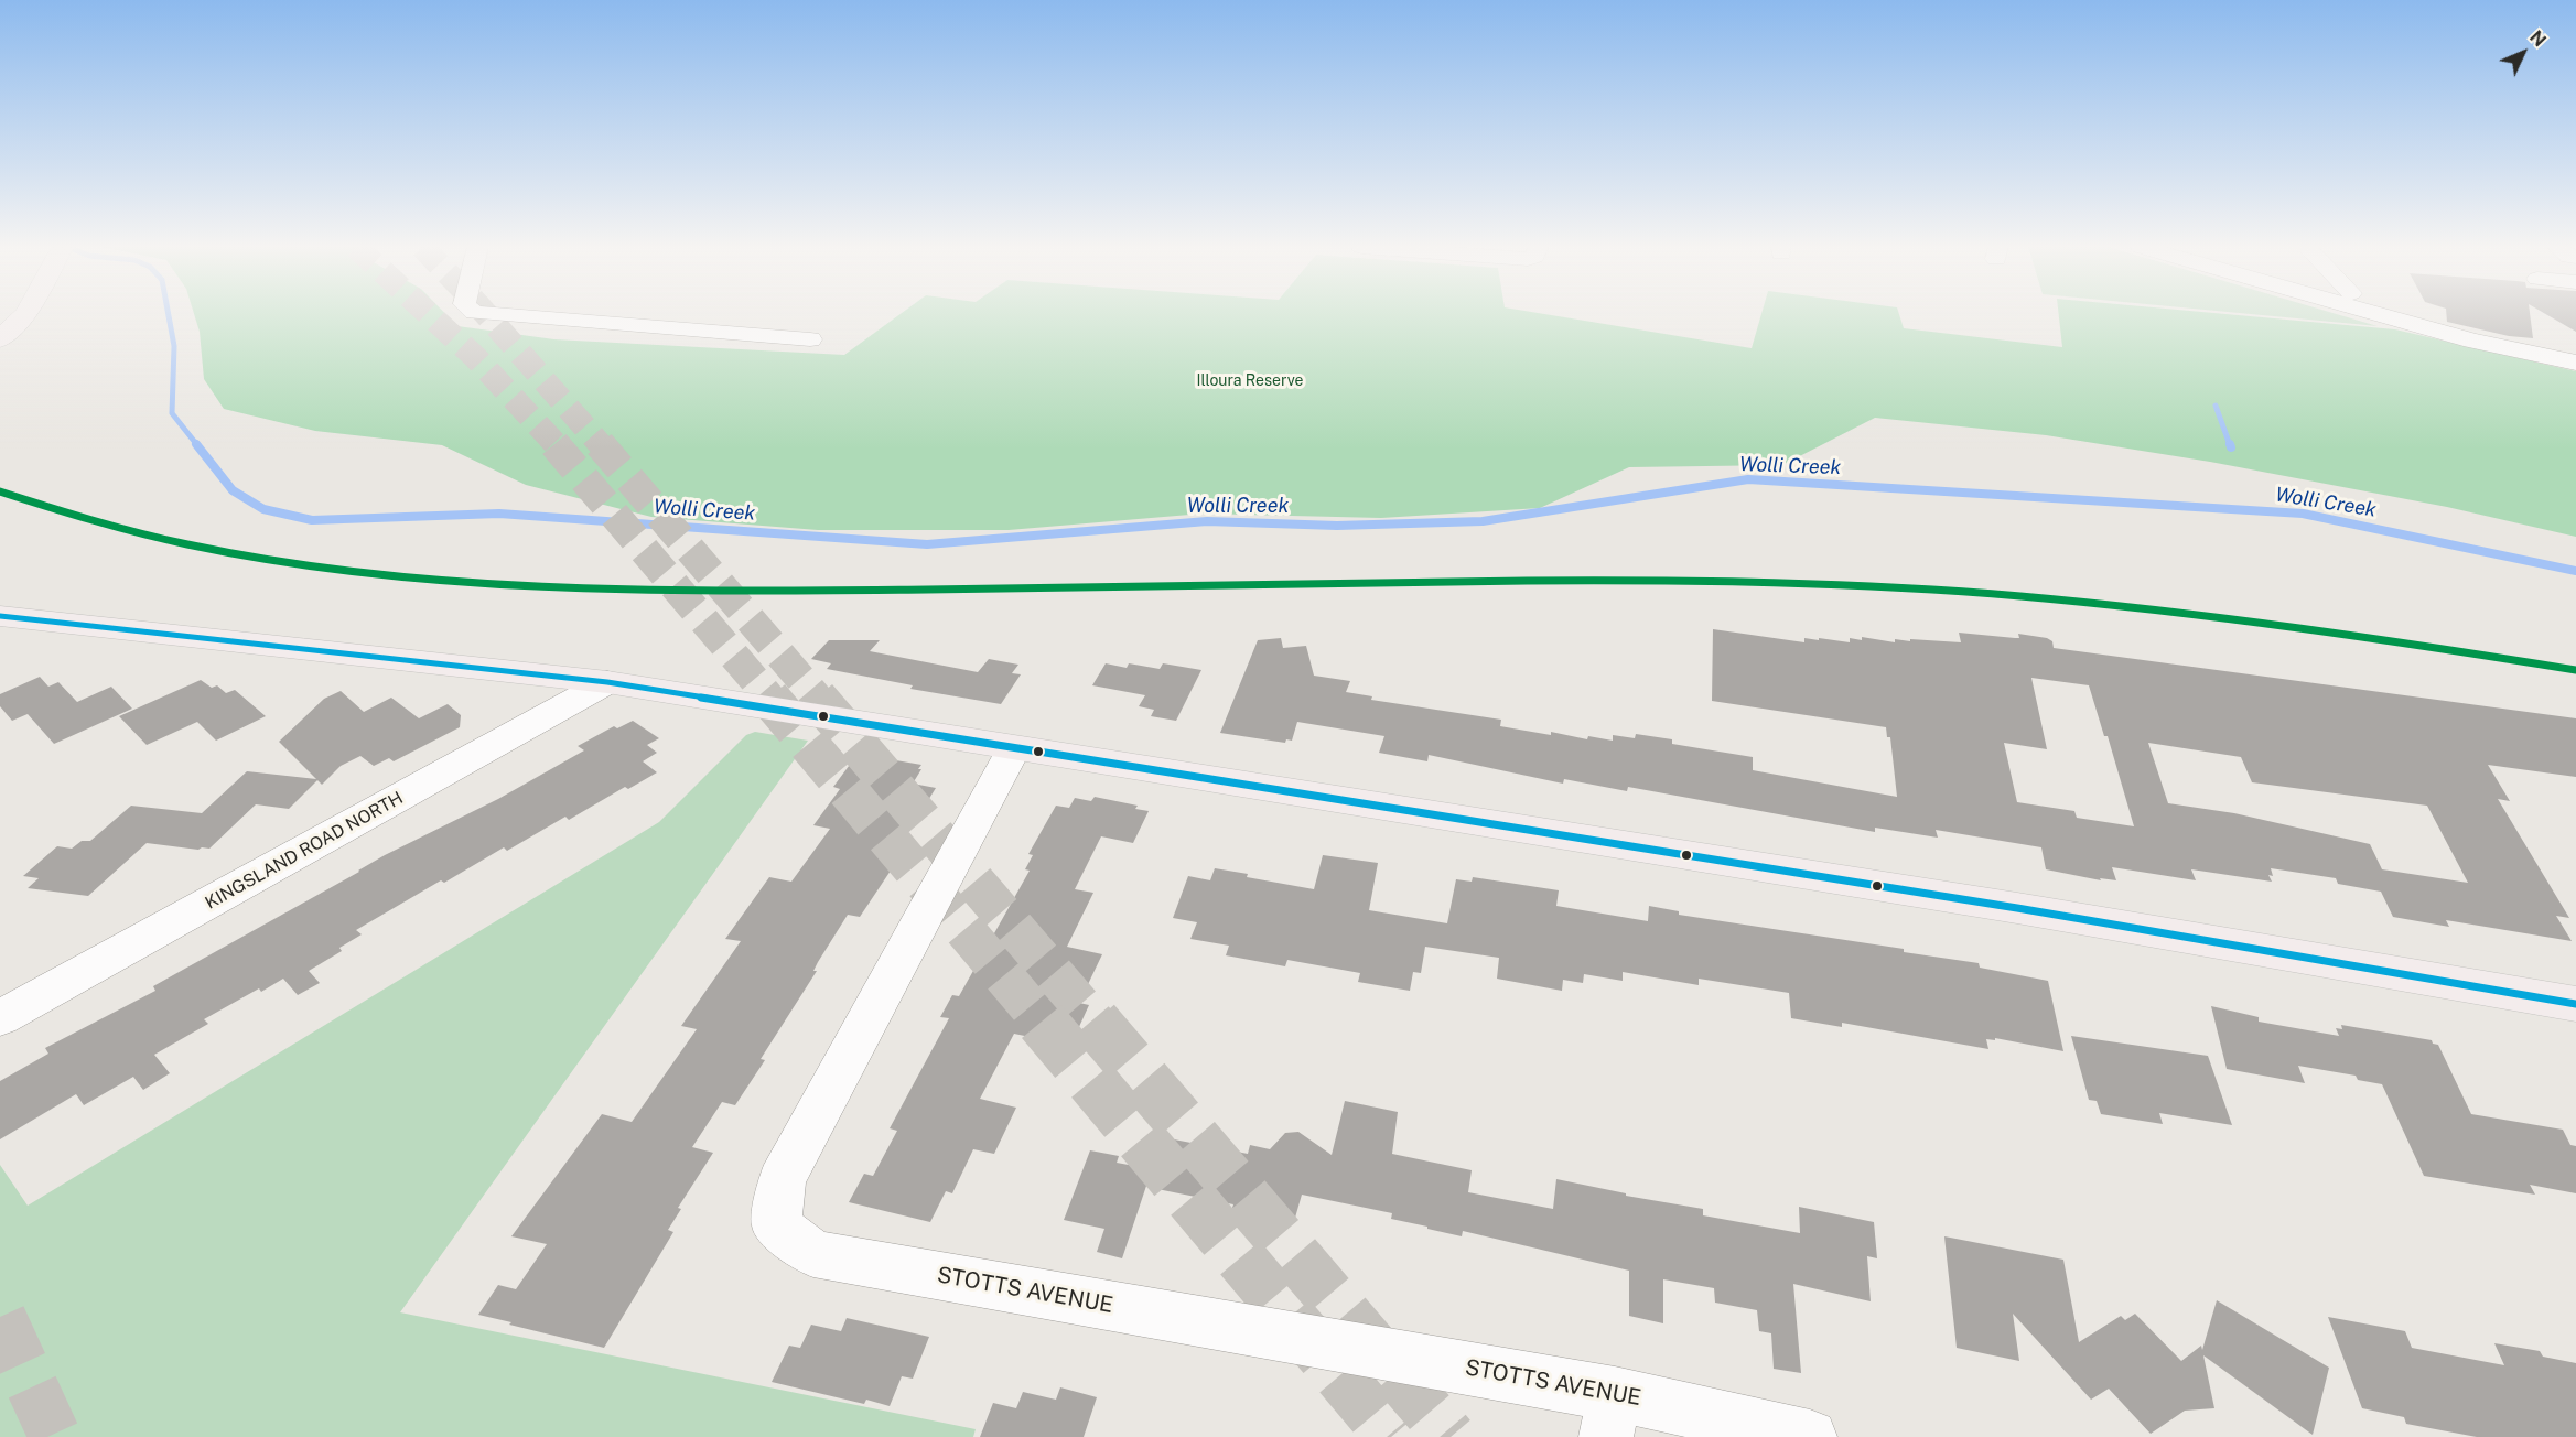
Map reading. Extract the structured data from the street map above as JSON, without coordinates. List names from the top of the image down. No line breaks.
{"streets":{"street":["KINGSLAND ROAD NORTH","STOTTS AVENUE"]},"water":["Wolli Creek"],"parks":["Illoura Reserve"],"north":"top right"}
